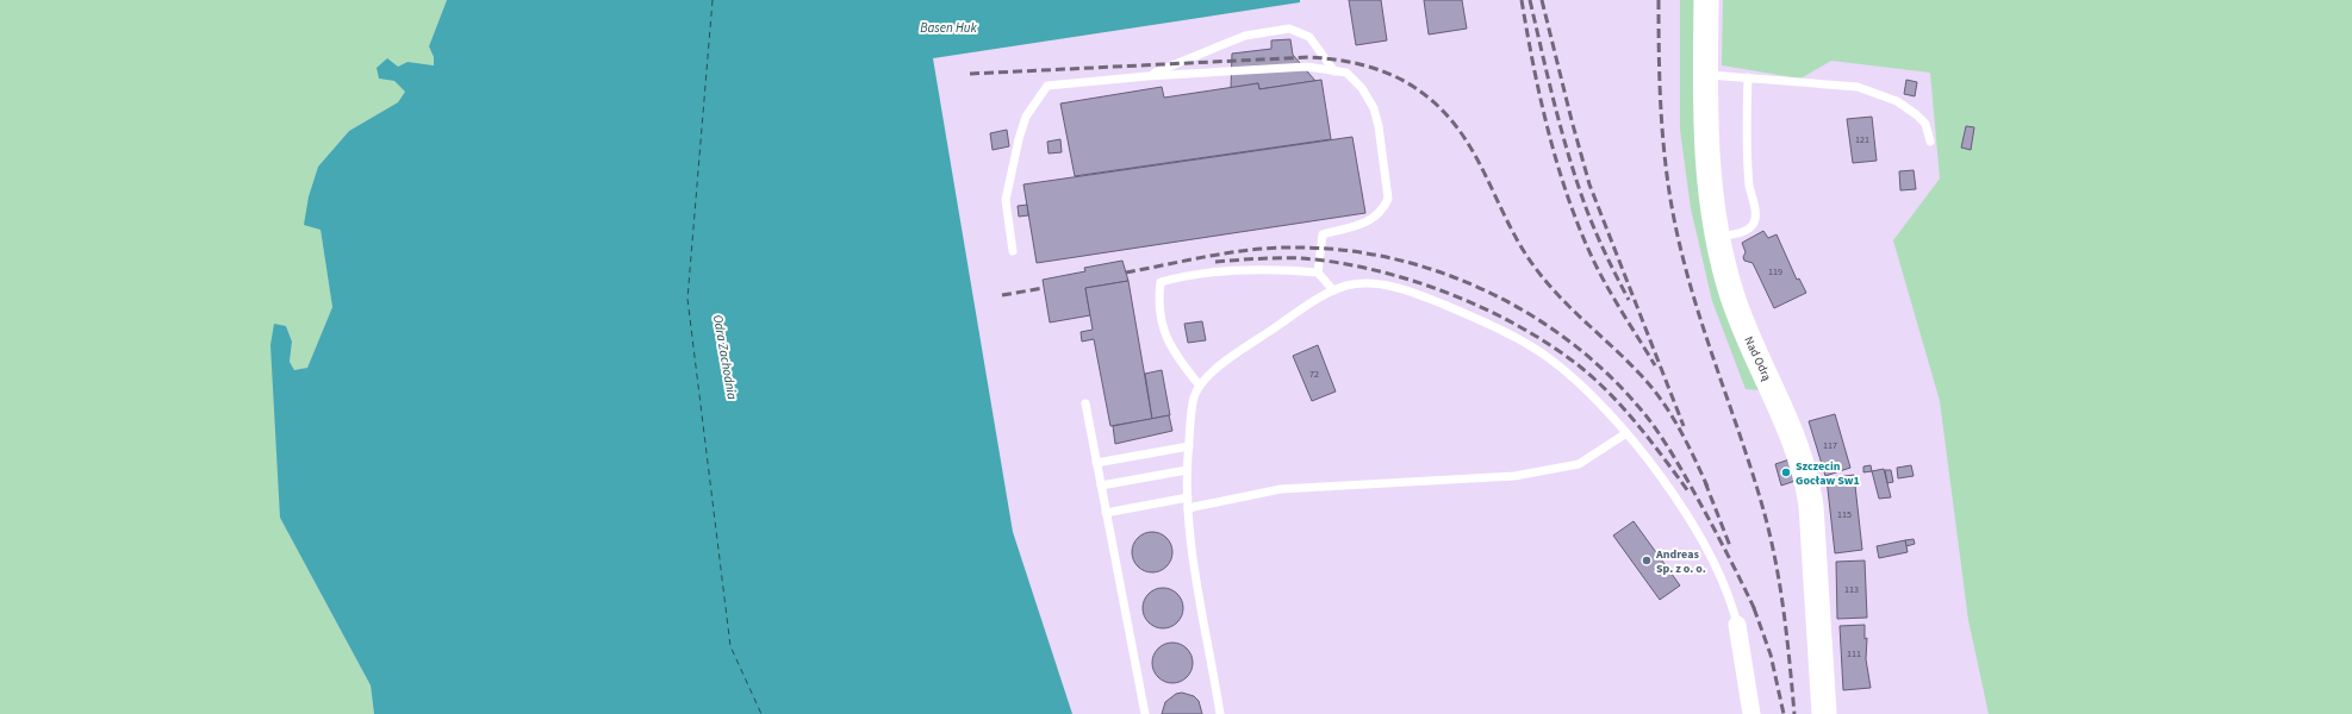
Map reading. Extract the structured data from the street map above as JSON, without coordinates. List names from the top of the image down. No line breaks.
{"streets":{"street":["Nad Odrą"]},"water":["Basen Huk","Odra Zachodnia"],"places":["Szczecin Gocław Sw1","Andreas Sp. z o. o."],"house_numbers":["121","119","72","117","115","113","111"]}
